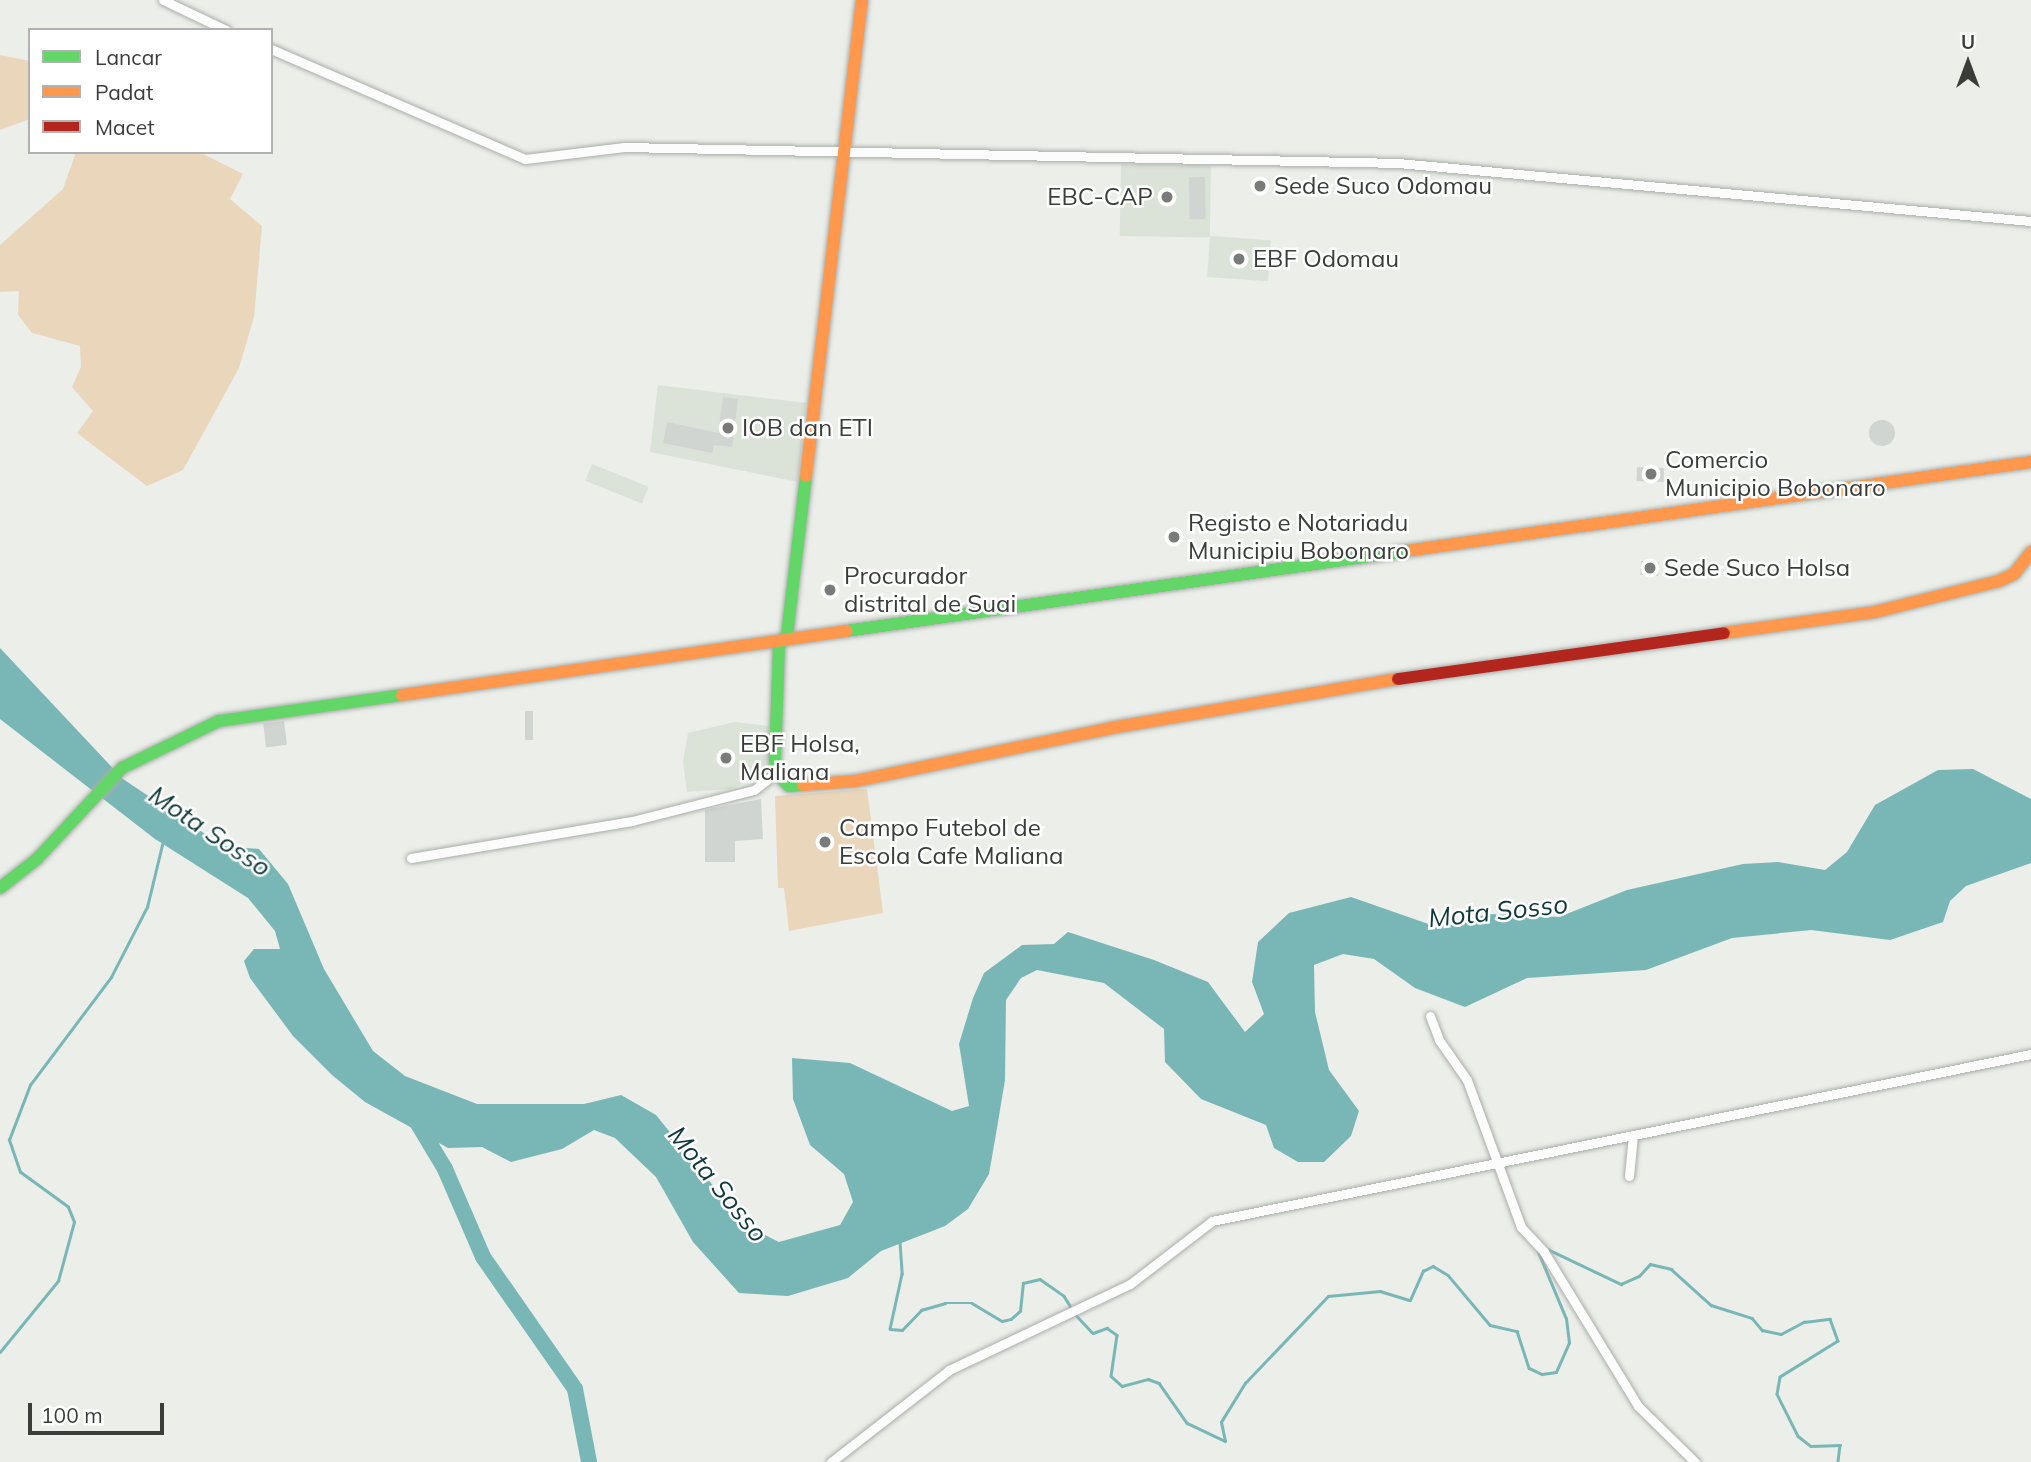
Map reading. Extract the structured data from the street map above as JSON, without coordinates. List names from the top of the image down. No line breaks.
{"water":["Mota Sosso"],"places":["Sede Suco Odomau","EBC-CAP","EBF Odomau","IOB dan ETI","Comercio Municipio Bobonaro","Registo e Notariadu Municipiu Bobonaro","Sede Suco Holsa","Procurador distrital de Suai","EBF Holsa, Maliana","Campo Futebol de Escola Cafe Maliana"],"legend":["Lancar","Padat","Macet"],"scale_bar":"100 m","north":"top"}
